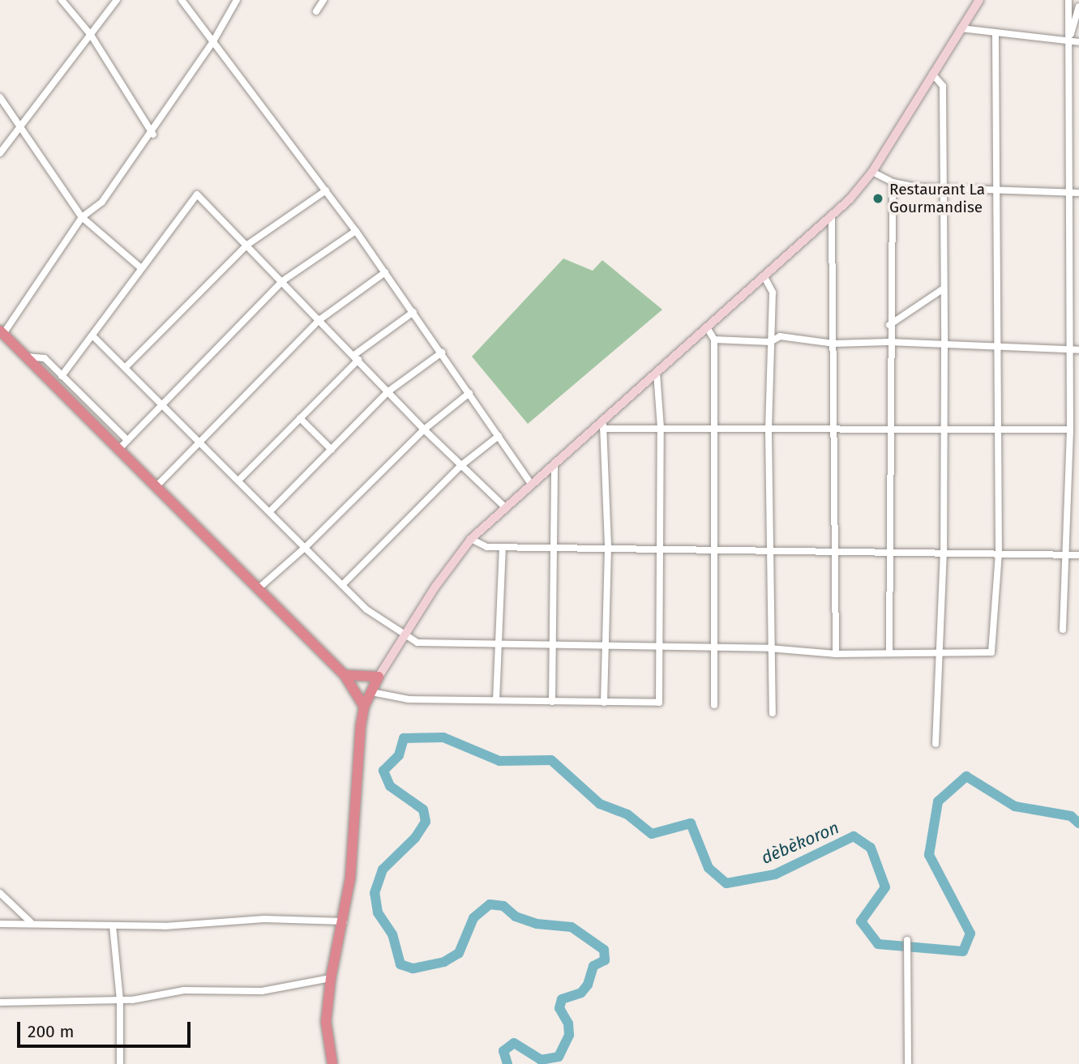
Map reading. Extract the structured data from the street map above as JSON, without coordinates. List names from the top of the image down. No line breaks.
{"water":["dèbèkoron"],"places":["Restaurant La Gourmandise"],"scale_bar":"200 m"}
